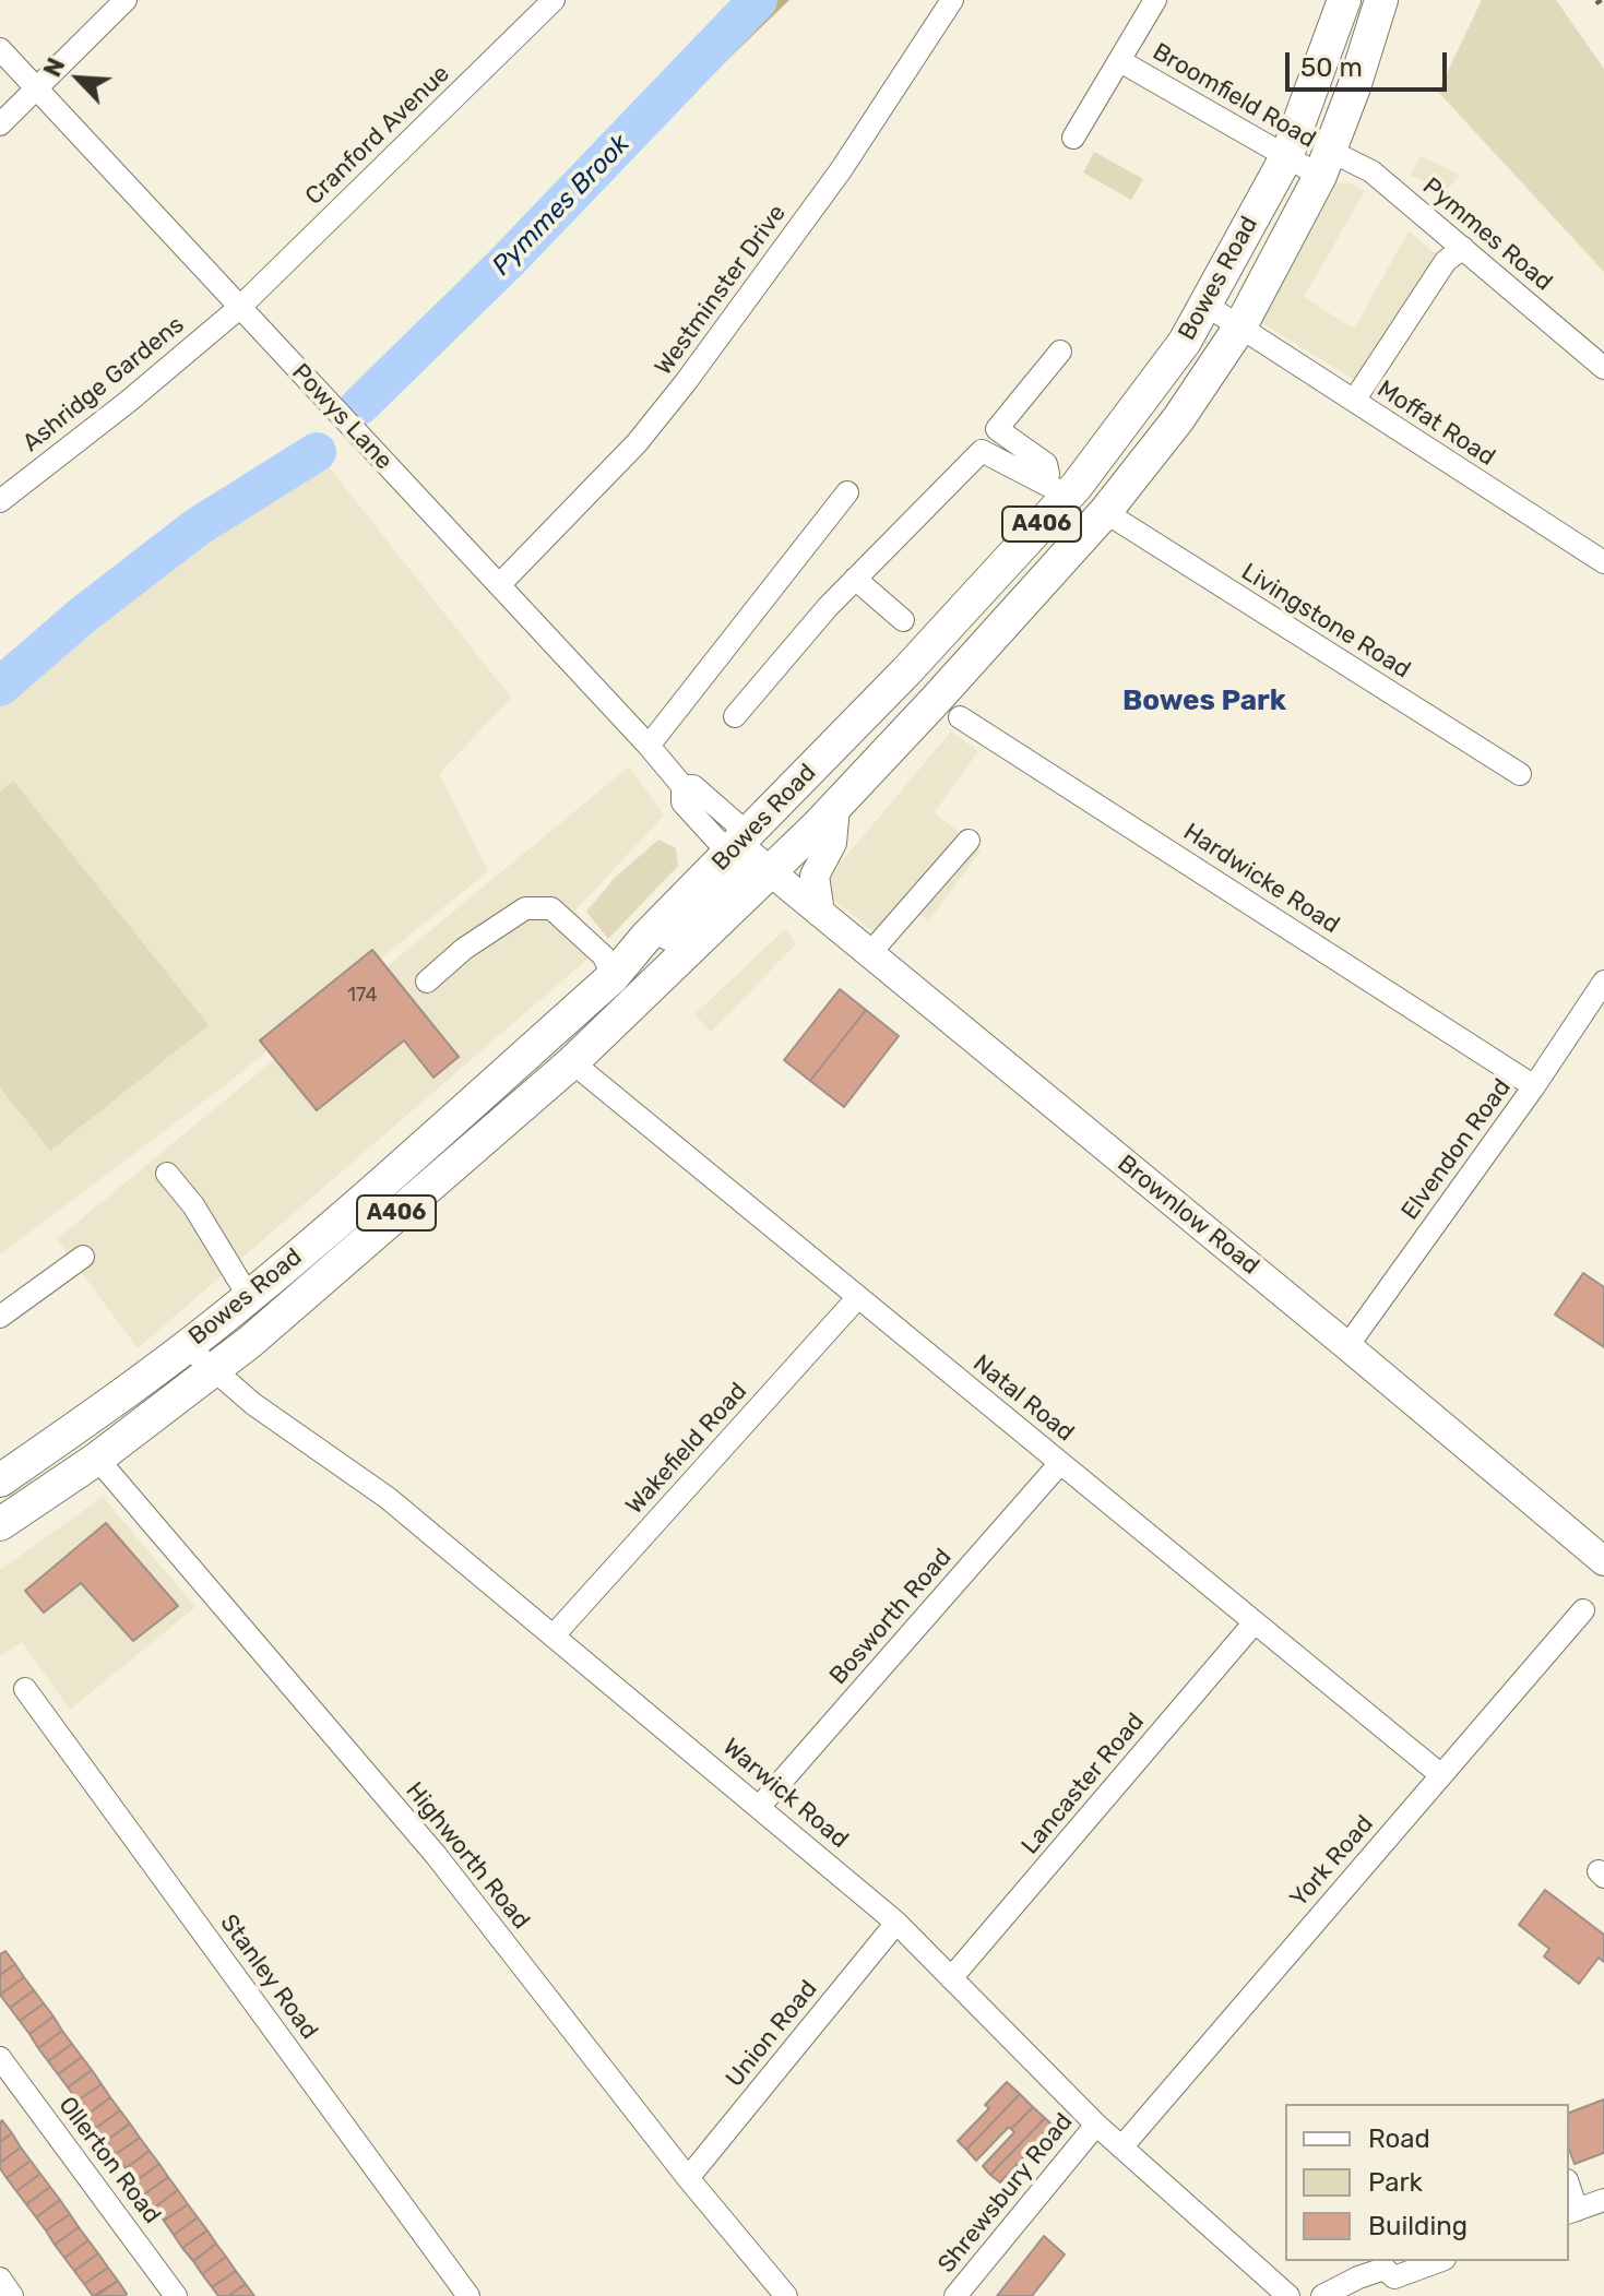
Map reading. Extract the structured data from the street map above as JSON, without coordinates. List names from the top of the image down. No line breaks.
{"streets":{"highway":["Bowes Road","A406"],"main road":["Powys Lane","Brownlow Road"],"street":["Broomfield Road","Cranford Avenue","Pymmes Road","Westminster Drive","Ashridge Gardens","Moffat Road","Livingstone Road","Hardwicke Road","Elvendon Road","Natal Road","Wakefield Road","Bosworth Road","Lancaster Road","Warwick Road","Highworth Road","York Road","Stanley Road","Union Road","Ollerton Road","Shrewsbury Road"]},"crossings":[["Broomfield Road","Pymmes Road"],["Broomfield Road","Bowes Road"],["Cranford Avenue","Ashridge Gardens"],["Cranford Avenue","Powys Lane"],["Pymmes Road","Bowes Road"],["Bowes Road","Powys Lane"],["Bowes Road","Moffat Road"],["Bowes Road","A406"],["Bowes Road","Livingstone Road"],["Bowes Road","Hardwicke Road"],["Bowes Road","Brownlow Road"],["Bowes Road","Natal Road"],["Bowes Road","Warwick Road"],["Bowes Road","Highworth Road"],["Westminster Drive","Powys Lane"],["Ashridge Gardens","Powys Lane"],["Powys Lane","A406"],["Powys Lane","Brownlow Road"],["A406","Hardwicke Road"],["A406","Brownlow Road"],["Hardwicke Road","Elvendon Road"],["Elvendon Road","Brownlow Road"],["Natal Road","Wakefield Road"],["Natal Road","Bosworth Road"],["Natal Road","Lancaster Road"],["Natal Road","York Road"],["Wakefield Road","Warwick Road"],["Bosworth Road","Warwick Road"],["Lancaster Road","Warwick Road"],["Warwick Road","York Road"],["Warwick Road","Union Road"],["Warwick Road","Shrewsbury Road"],["Highworth Road","Union Road"]],"districts":["Bowes Park"],"water":["Pymmes Brook"],"house_numbers":["174"],"legend":["Road","Park","Building"],"scale_bar":"50 m","north":"top left"}
